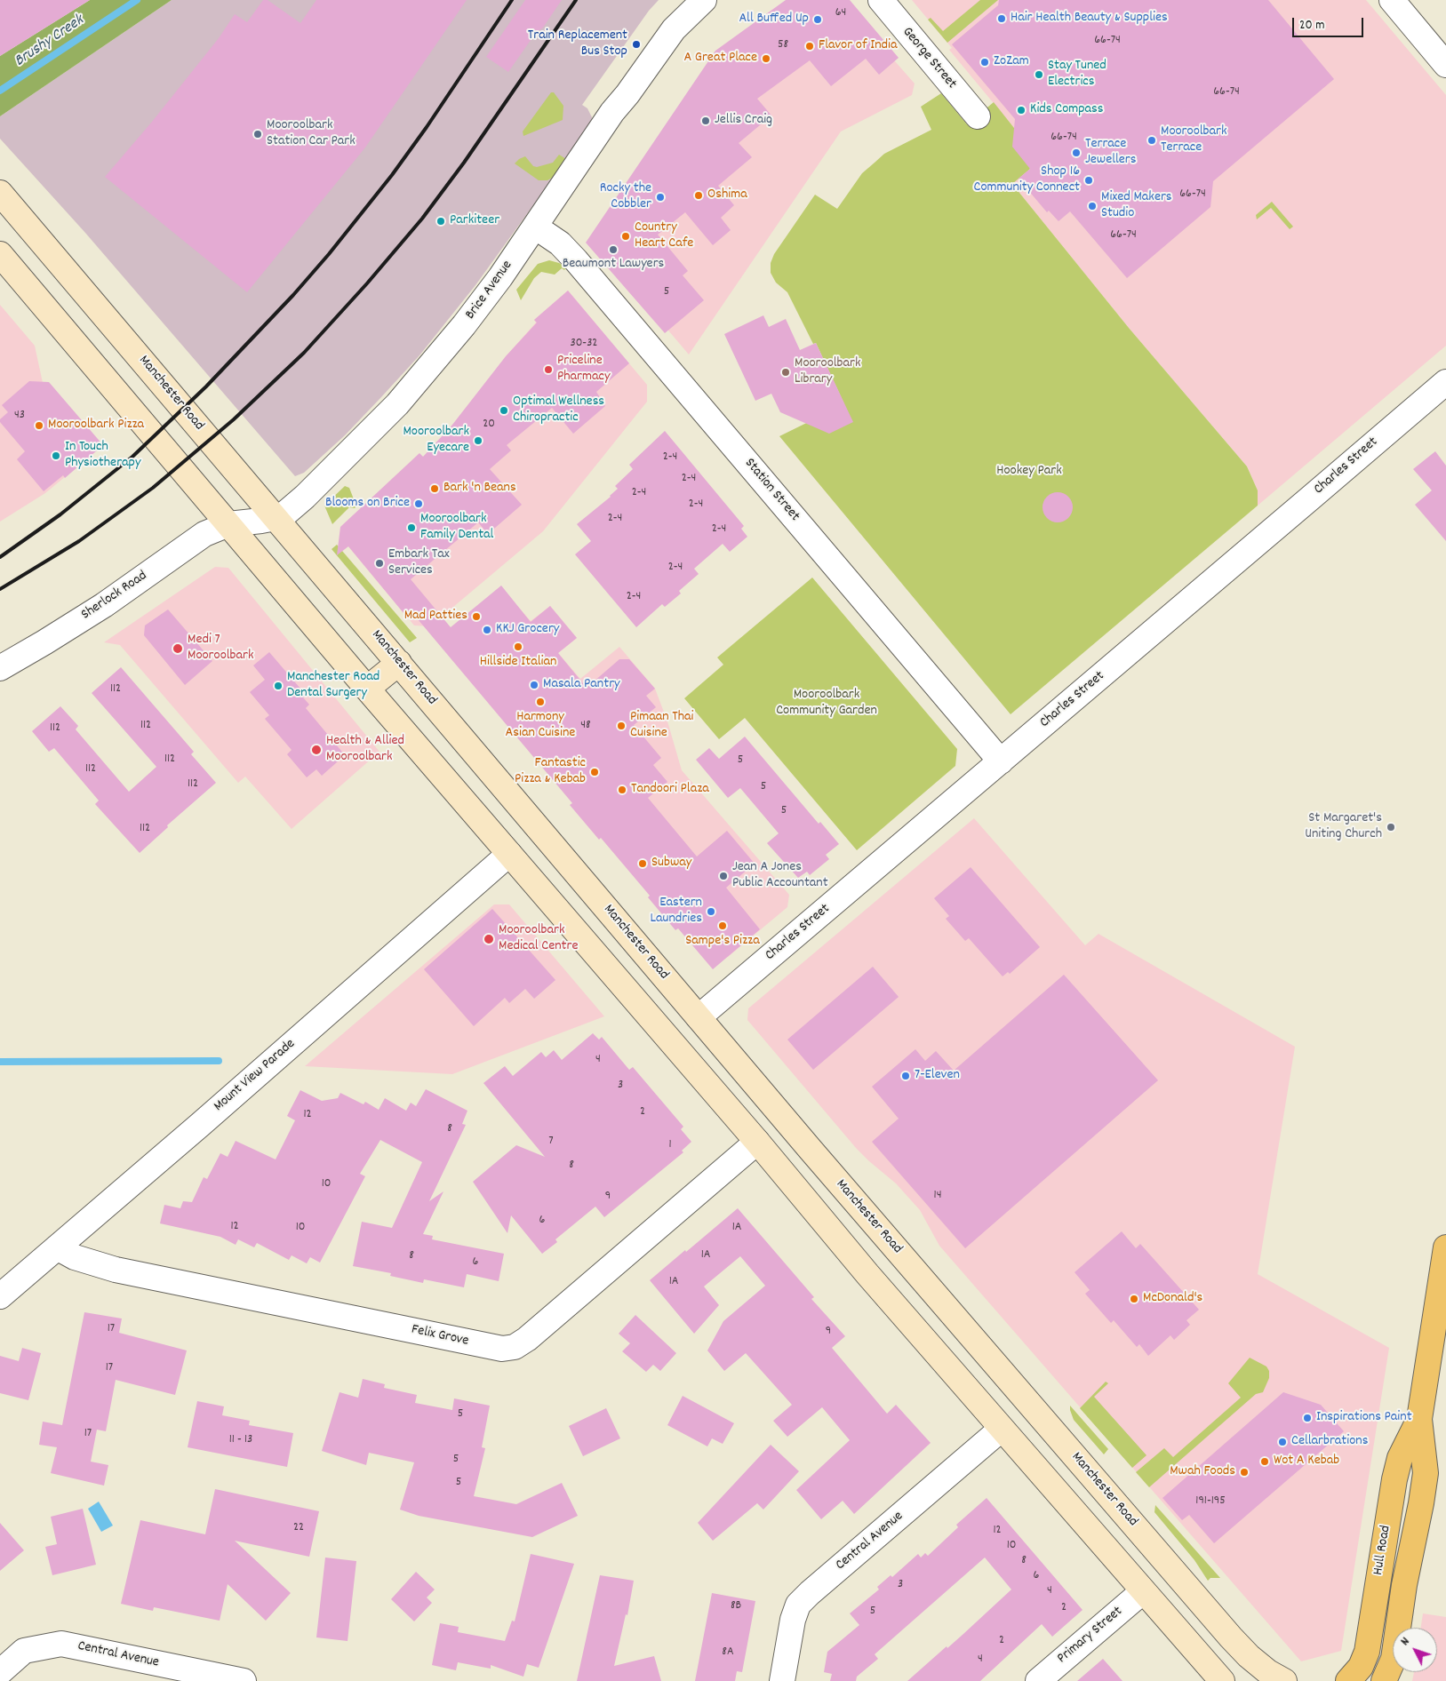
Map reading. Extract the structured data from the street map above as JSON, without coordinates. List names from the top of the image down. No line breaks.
{"streets":{"main road":["Manchester Road","Hull Road"],"street":["George Street","Brice Avenue","Charles Street","Station Street","Sherlock Road","Mount View Parade","Felix Grove","Central Avenue","Primary Street"]},"crossings":[["Brice Avenue","Manchester Road"],["Brice Avenue","Station Street"],["Brice Avenue","Sherlock Road"],["Manchester Road","Charles Street"],["Charles Street","Station Street"],["Mount View Parade","Felix Grove"]],"water":["Brushy Creek"],"parks":["Hookey Park","Mooroolbark Community Garden"],"places":["Hair Health Beauty & Supplies","All Buffed Up","Train Replacement Bus Stop","Flavor of India","A Great Place","ZoZam","Stay Tuned Electrics","Kids Compass","Jellis Craig","Mooroolbark Station Car Park","Mooroolbark Terrace","Terrace Jewellers","Shop 16 Community Connect","Oshima","Rocky the Cobbler","Mixed Makers Studio","Parkiteer","Country Heart Cafe","Beaumont Lawyers","Priceline Pharmacy","Mooroolbark Library","Optimal Wellness Chiropractic","Mooroolbark Pizza","Mooroolbark Eyecare","In Touch Physiotherapy","Bark 'n Beans","Blooms on Brice","Mooroolbark Family Dental","Embark Tax Services","Mad Patties","KKJ Grocery","Hillside Italian","Medi 7 Mooroolbark","Masala Pantry","Manchester Road Dental Surgery","Harmony Asian Cuisine","Pimaan Thai Cuisine","Health & Allied Mooroolbark","Fantastic Pizza & Kebab","Tandoori Plaza","St Margaret's Uniting Church","Subway","Jean A Jones Public Accountant","Eastern Laundries","Sampe's Pizza","Mooroolbark Medical Centre","7-Eleven","McDonald's","Inspirations Paint","Cellarbrations","Wot A Kebab","Mwah Foods"],"house_numbers":["64","66-74","58","66-74","66-74","66-74","66-74","5","30-32","43","20","2-4","2-4","2-4","2-4","2-4","2-4","2-4","2-4","112","112","48","112","112","5","112","112","5","5","112","4","3","2","12","8","7","1","8","10","14","9","6","12","10","1A","1A","8","6","1A","17","9","17","5","17","11 - 13","5","5","191-195","22","12","10","8","6","3","4","8B","2","5","2","8A","4"],"scale_bar":"20 m","north":"top left"}
